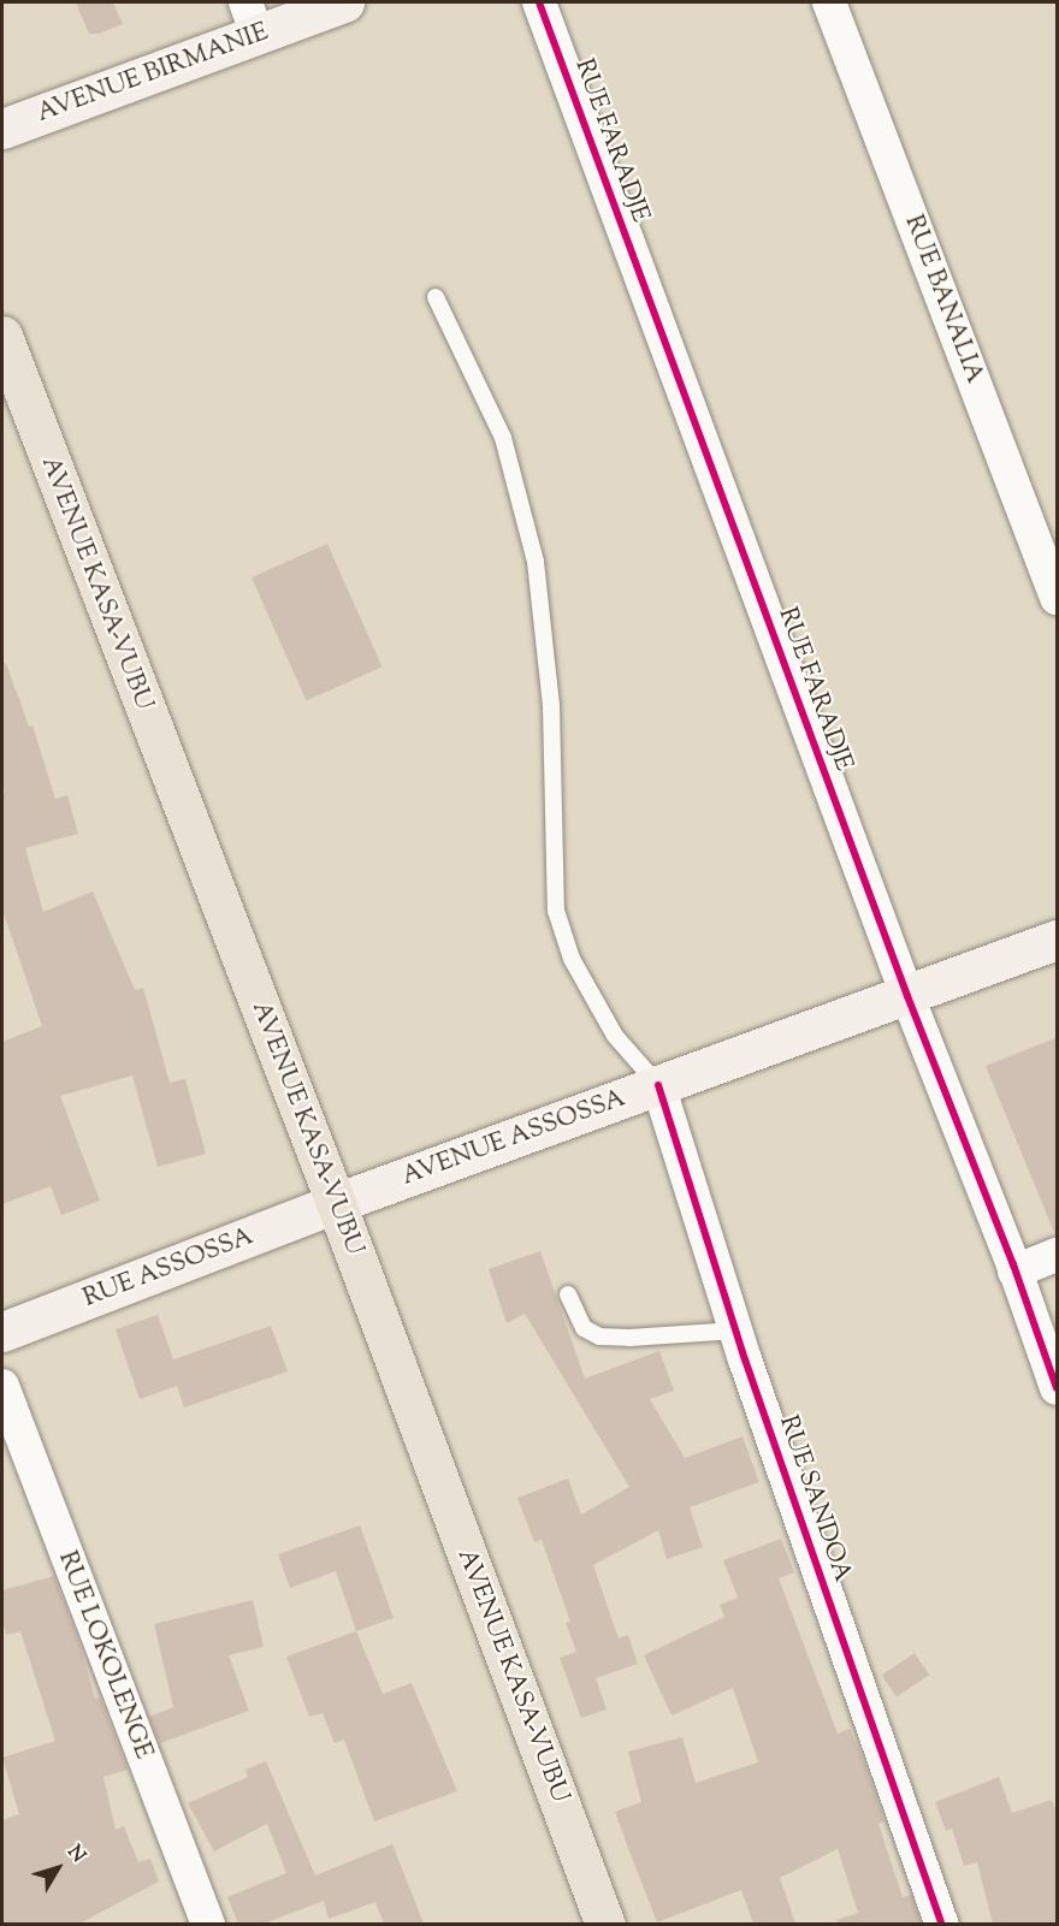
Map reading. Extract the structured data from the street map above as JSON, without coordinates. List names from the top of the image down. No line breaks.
{"streets":{"main road":["AVENUE BIRMANIE","AVENUE KASA-VUBU","AVENUE ASSOSSA","RUE ASSOSSA"],"street":["RUE FARADJE","RUE BANALIA","RUE SANDOA","RUE LOKOLENGE"]},"crossings":[["RUE FARADJE","AVENUE ASSOSSA"],["AVENUE KASA-VUBU","AVENUE ASSOSSA"],["AVENUE KASA-VUBU","RUE ASSOSSA"],["AVENUE ASSOSSA","RUE ASSOSSA"],["AVENUE ASSOSSA","RUE SANDOA"]],"north":"top right"}
